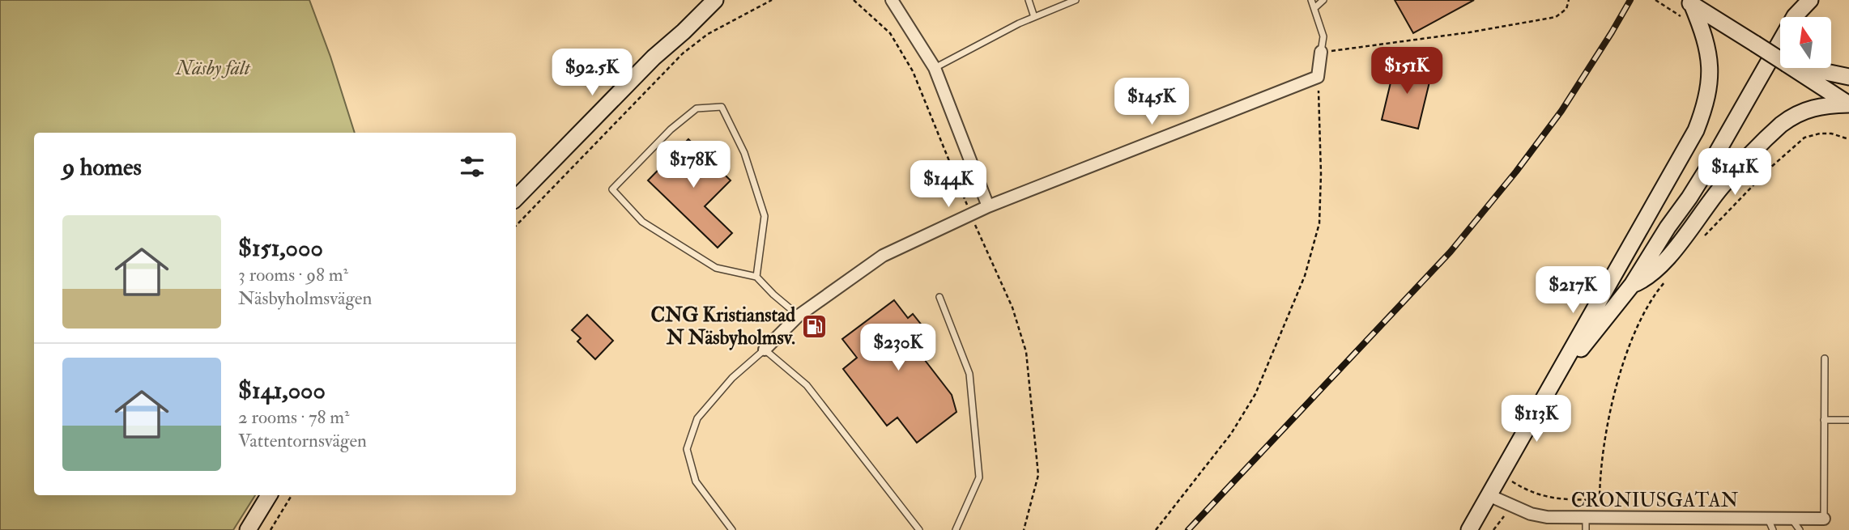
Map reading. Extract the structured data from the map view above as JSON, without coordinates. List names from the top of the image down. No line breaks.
{"streets":{"street":["CRONIUSGATAN"]},"parks":["Näsby fält"],"places":{"fuel station":["CNG Kristianstad N Näsbyholmsv."]},"north":"top","page":{"price":["$151K","$92.5K","$145K","$178K","$141K","$144K","$217K","$230K","$113K"],"heading":"9 homes","list":[{"name":"$151,000","note":"3 rooms · 98 m² · Näsbyholmsvägen"},{"name":"$141,000","note":"2 rooms · 78 m² · Vattentornsvägen"}]}}
